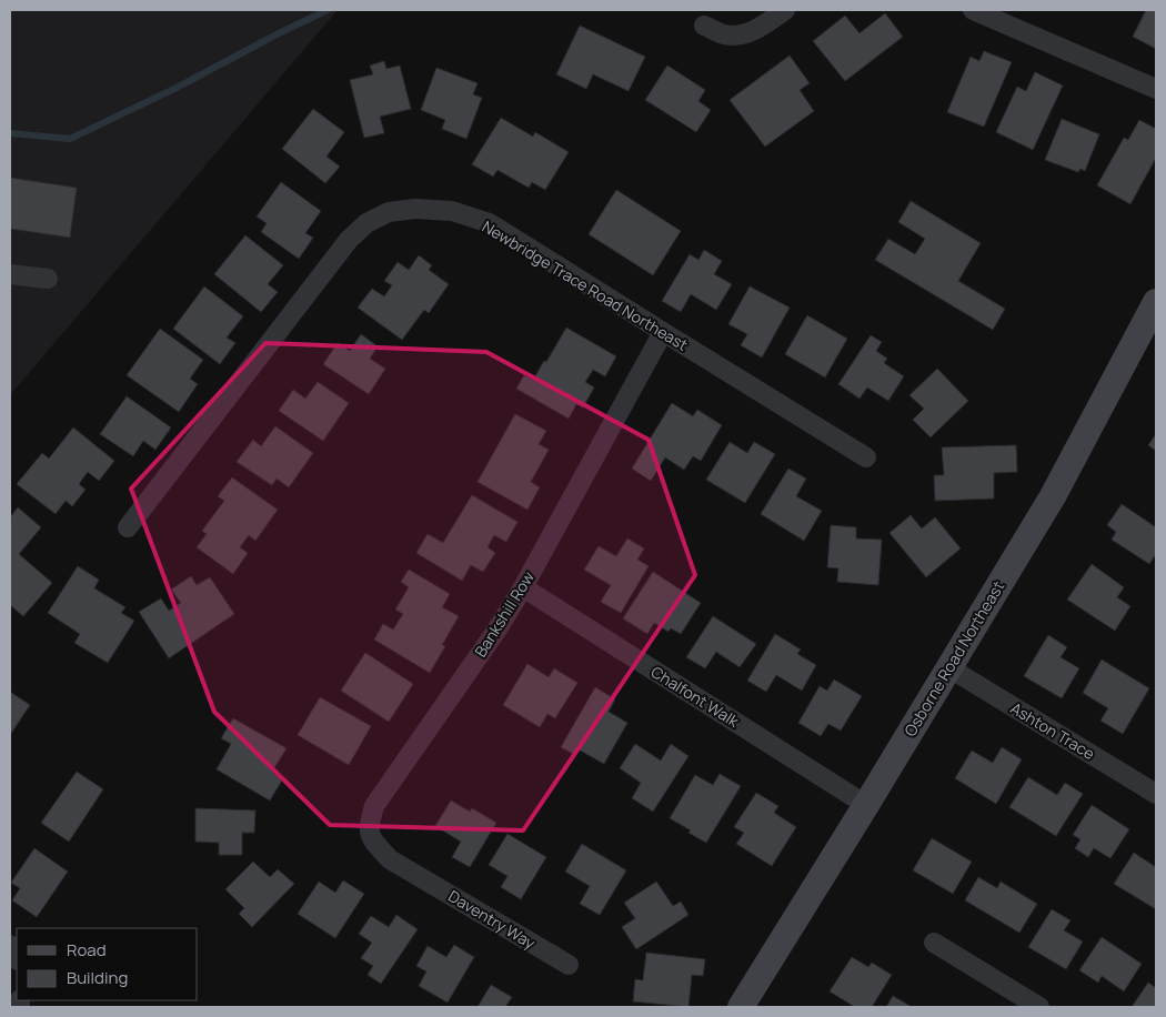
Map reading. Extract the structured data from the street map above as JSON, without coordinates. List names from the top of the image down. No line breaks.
{"streets":{"street":["Newbridge Trace Road Northeast","Bankshill Row","Osborne Road Northeast","Chalfont Walk","Ashton Trace","Daventry Way"]},"crossings":[["Newbridge Trace Road Northeast","Bankshill Row"],["Bankshill Row","Chalfont Walk"],["Bankshill Row","Daventry Way"],["Osborne Road Northeast","Chalfont Walk"],["Osborne Road Northeast","Ashton Trace"]],"legend":["Road","Building"]}
